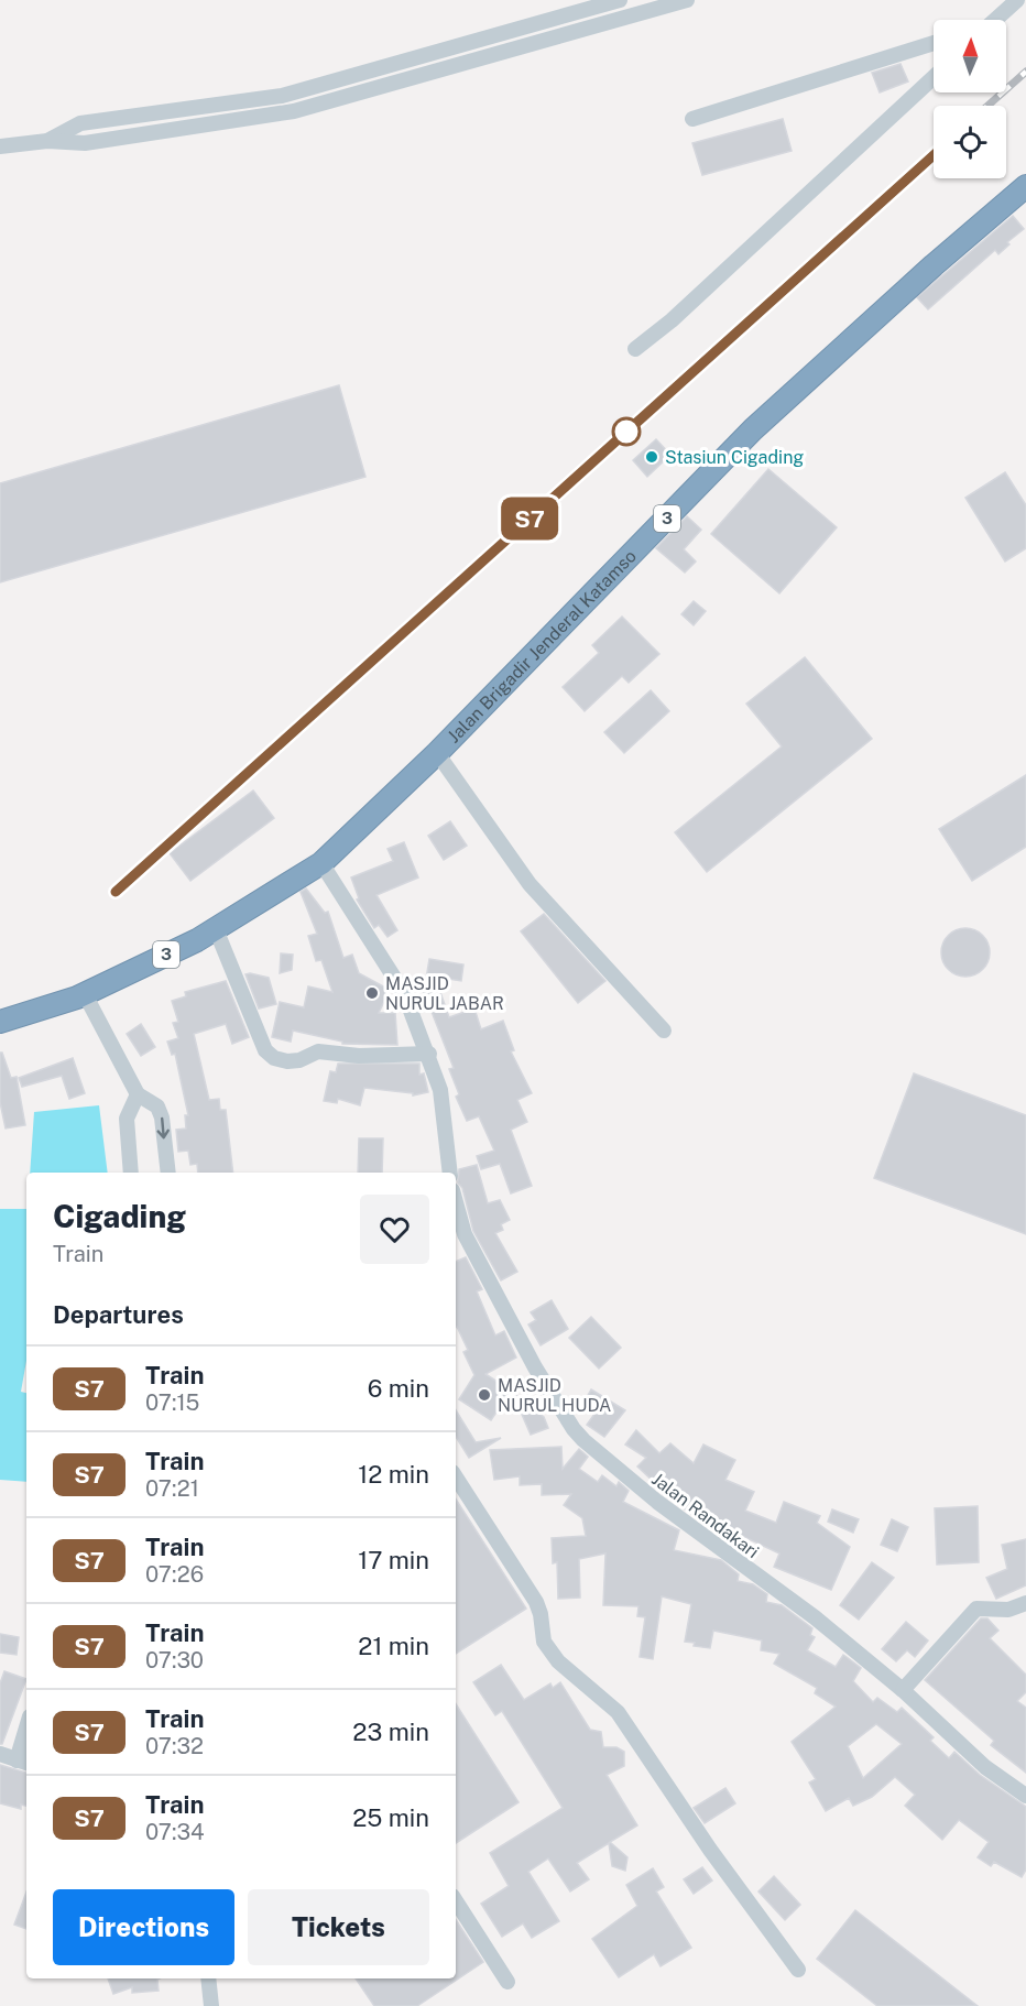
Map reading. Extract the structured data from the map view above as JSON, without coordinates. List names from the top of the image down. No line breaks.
{"streets":{"highway":["3","Jalan Brigadir Jenderal Katamso"],"street":["Jalan Randakari"]},"places":["Stasiun Cigading","MASJID NURUL JABAR","MASJID NURUL HUDA"],"north":"top","page":{"on_map":"S7","heading":[["Cigading","Train"],"Departures"],"list":[{"mark":"S7","name":"Train","note":"07:15","value":"6 min"},{"mark":"S7","name":"Train","note":"07:21","value":"12 min"},{"mark":"S7","name":"Train","note":"07:26","value":"17 min"},{"mark":"S7","name":"Train","note":"07:30","value":"21 min"},{"mark":"S7","name":"Train","note":"07:32","value":"23 min"},{"mark":"S7","name":"Train","note":"07:34","value":"25 min"}],"buttons":["Directions","Tickets"]}}
